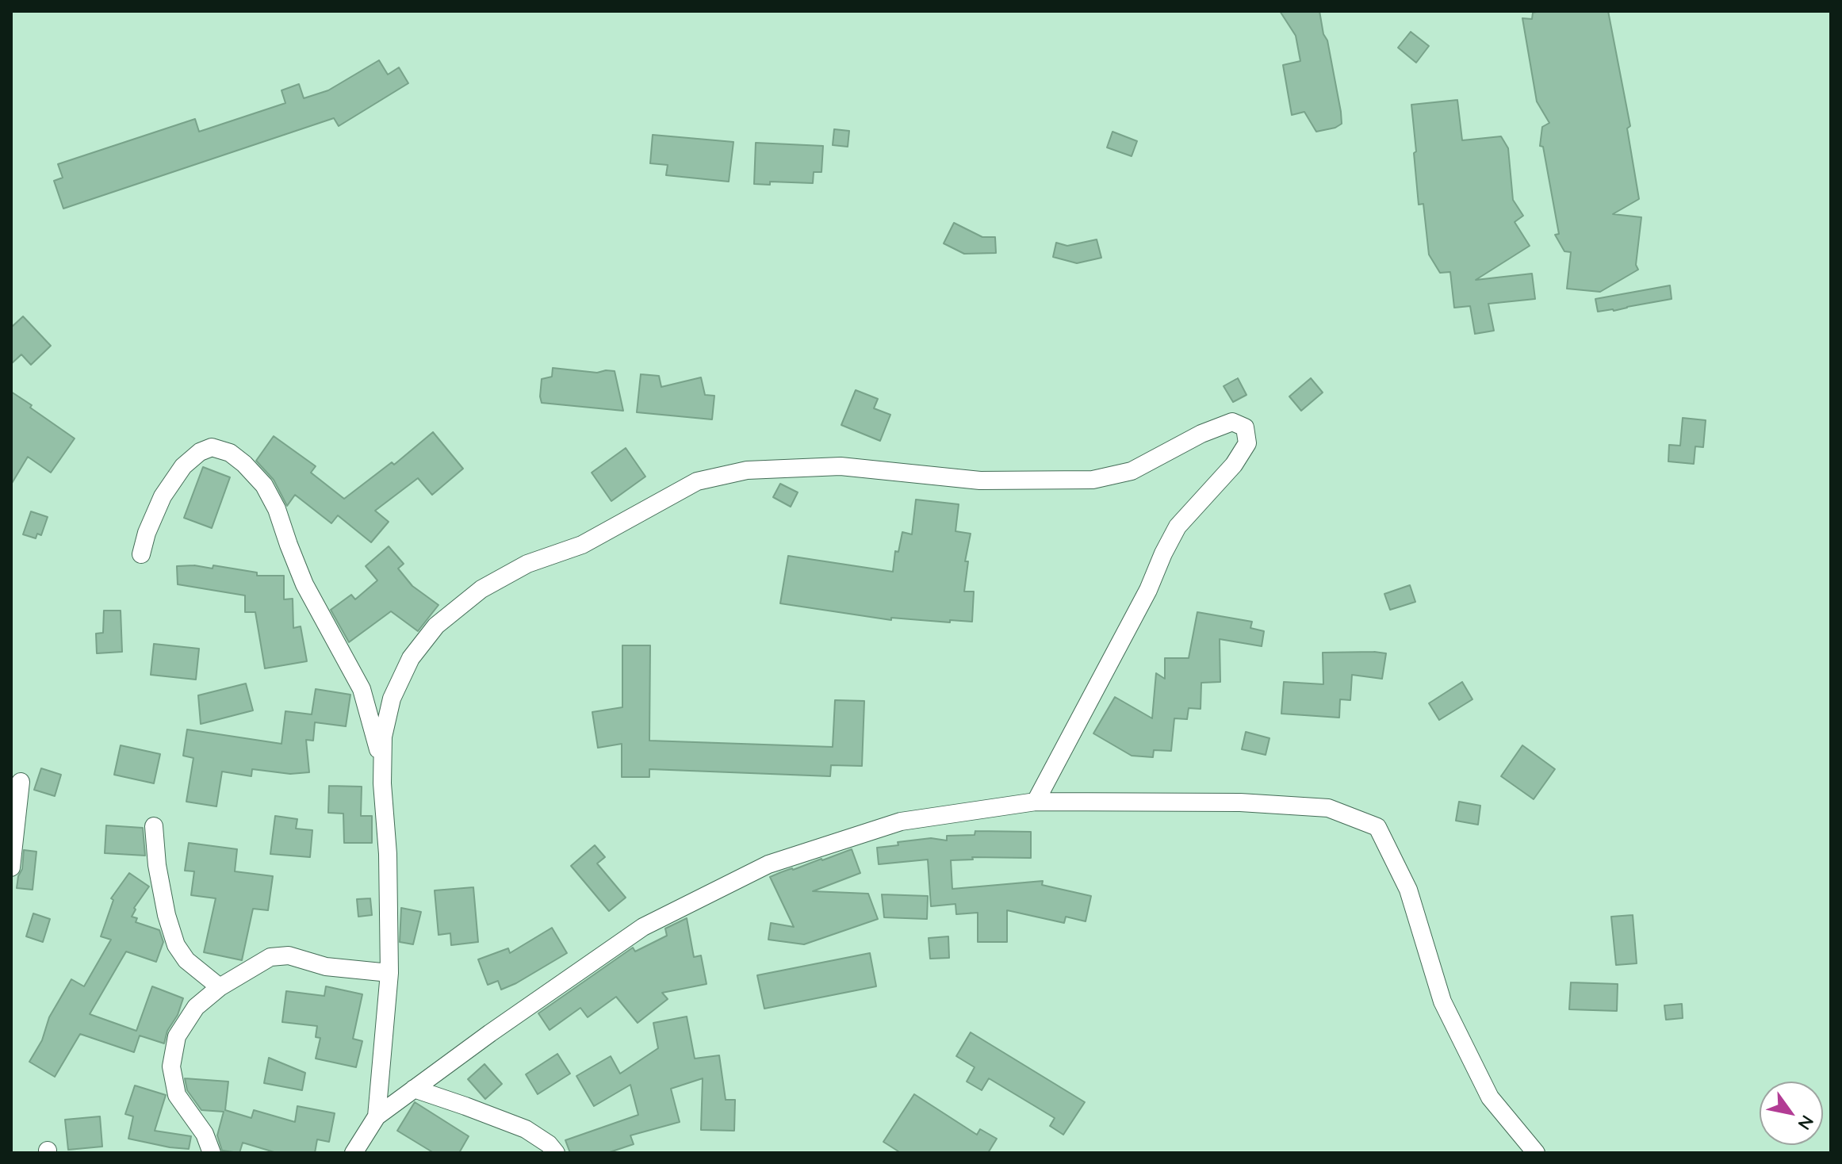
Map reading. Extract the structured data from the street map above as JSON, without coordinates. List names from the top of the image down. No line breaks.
{"north":"bottom right"}
